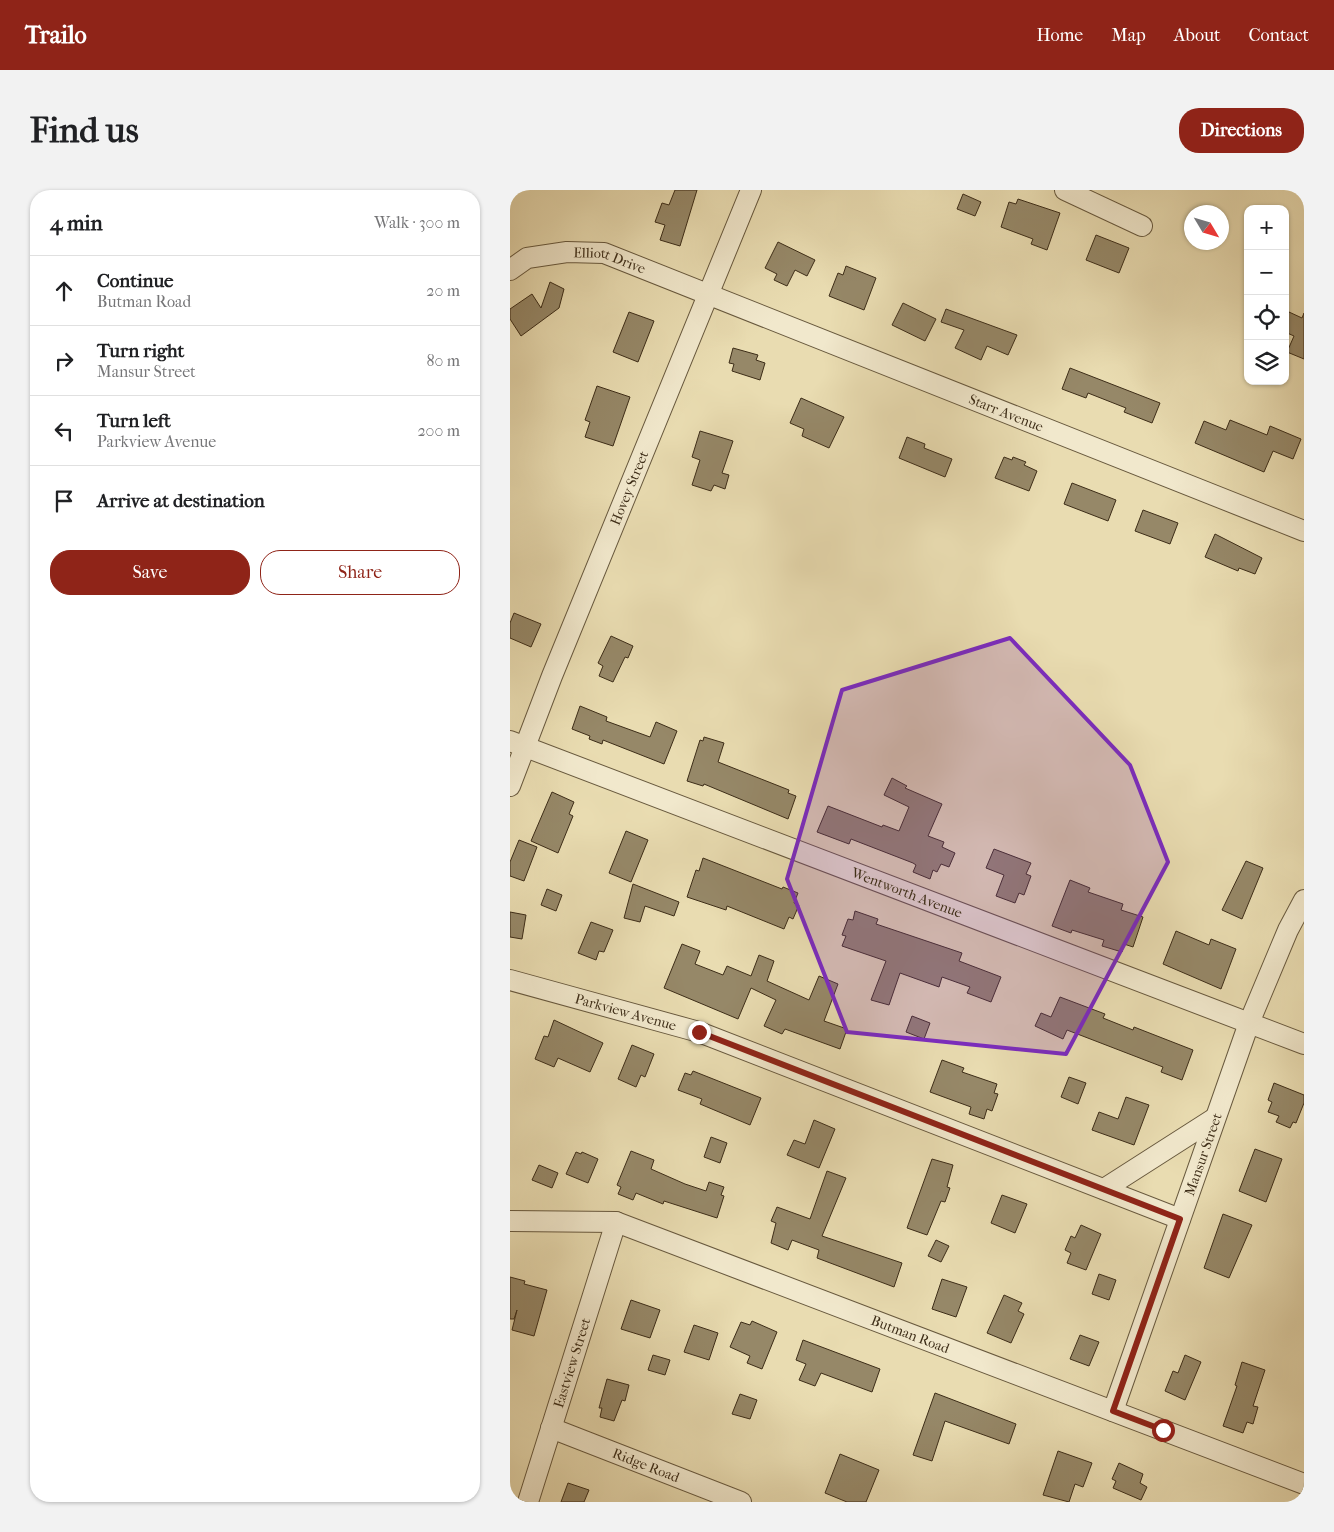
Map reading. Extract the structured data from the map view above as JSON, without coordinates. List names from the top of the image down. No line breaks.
{"streets":{"street":["Elliott Drive","Starr Avenue","Hovey Street","Wentworth Avenue","Parkview Avenue","Mansur Street","Butman Road","Eastview Street","Ridge Road"]},"crossings":[["Elliott Drive","Starr Avenue"],["Elliott Drive","Hovey Street"],["Starr Avenue","Hovey Street"],["Hovey Street","Wentworth Avenue"],["Wentworth Avenue","Mansur Street"],["Parkview Avenue","Mansur Street"],["Mansur Street","Butman Road"],["Butman Road","Eastview Street"],["Eastview Street","Ridge Road"]],"north":"bottom right","page":{"header":"Trailo","nav":["Home","Map","About","Contact"],"buttons":["Directions",["Save","Share"]],"title":"Find us","heading":["4 min","Walk · 300 m"],"map_buttons":["+","−"],"list":[["Continue","Butman Road","20 m"],["Turn right","Mansur Street","80 m"],["Turn left","Parkview Avenue","200 m"],"Arrive at destination"]}}
